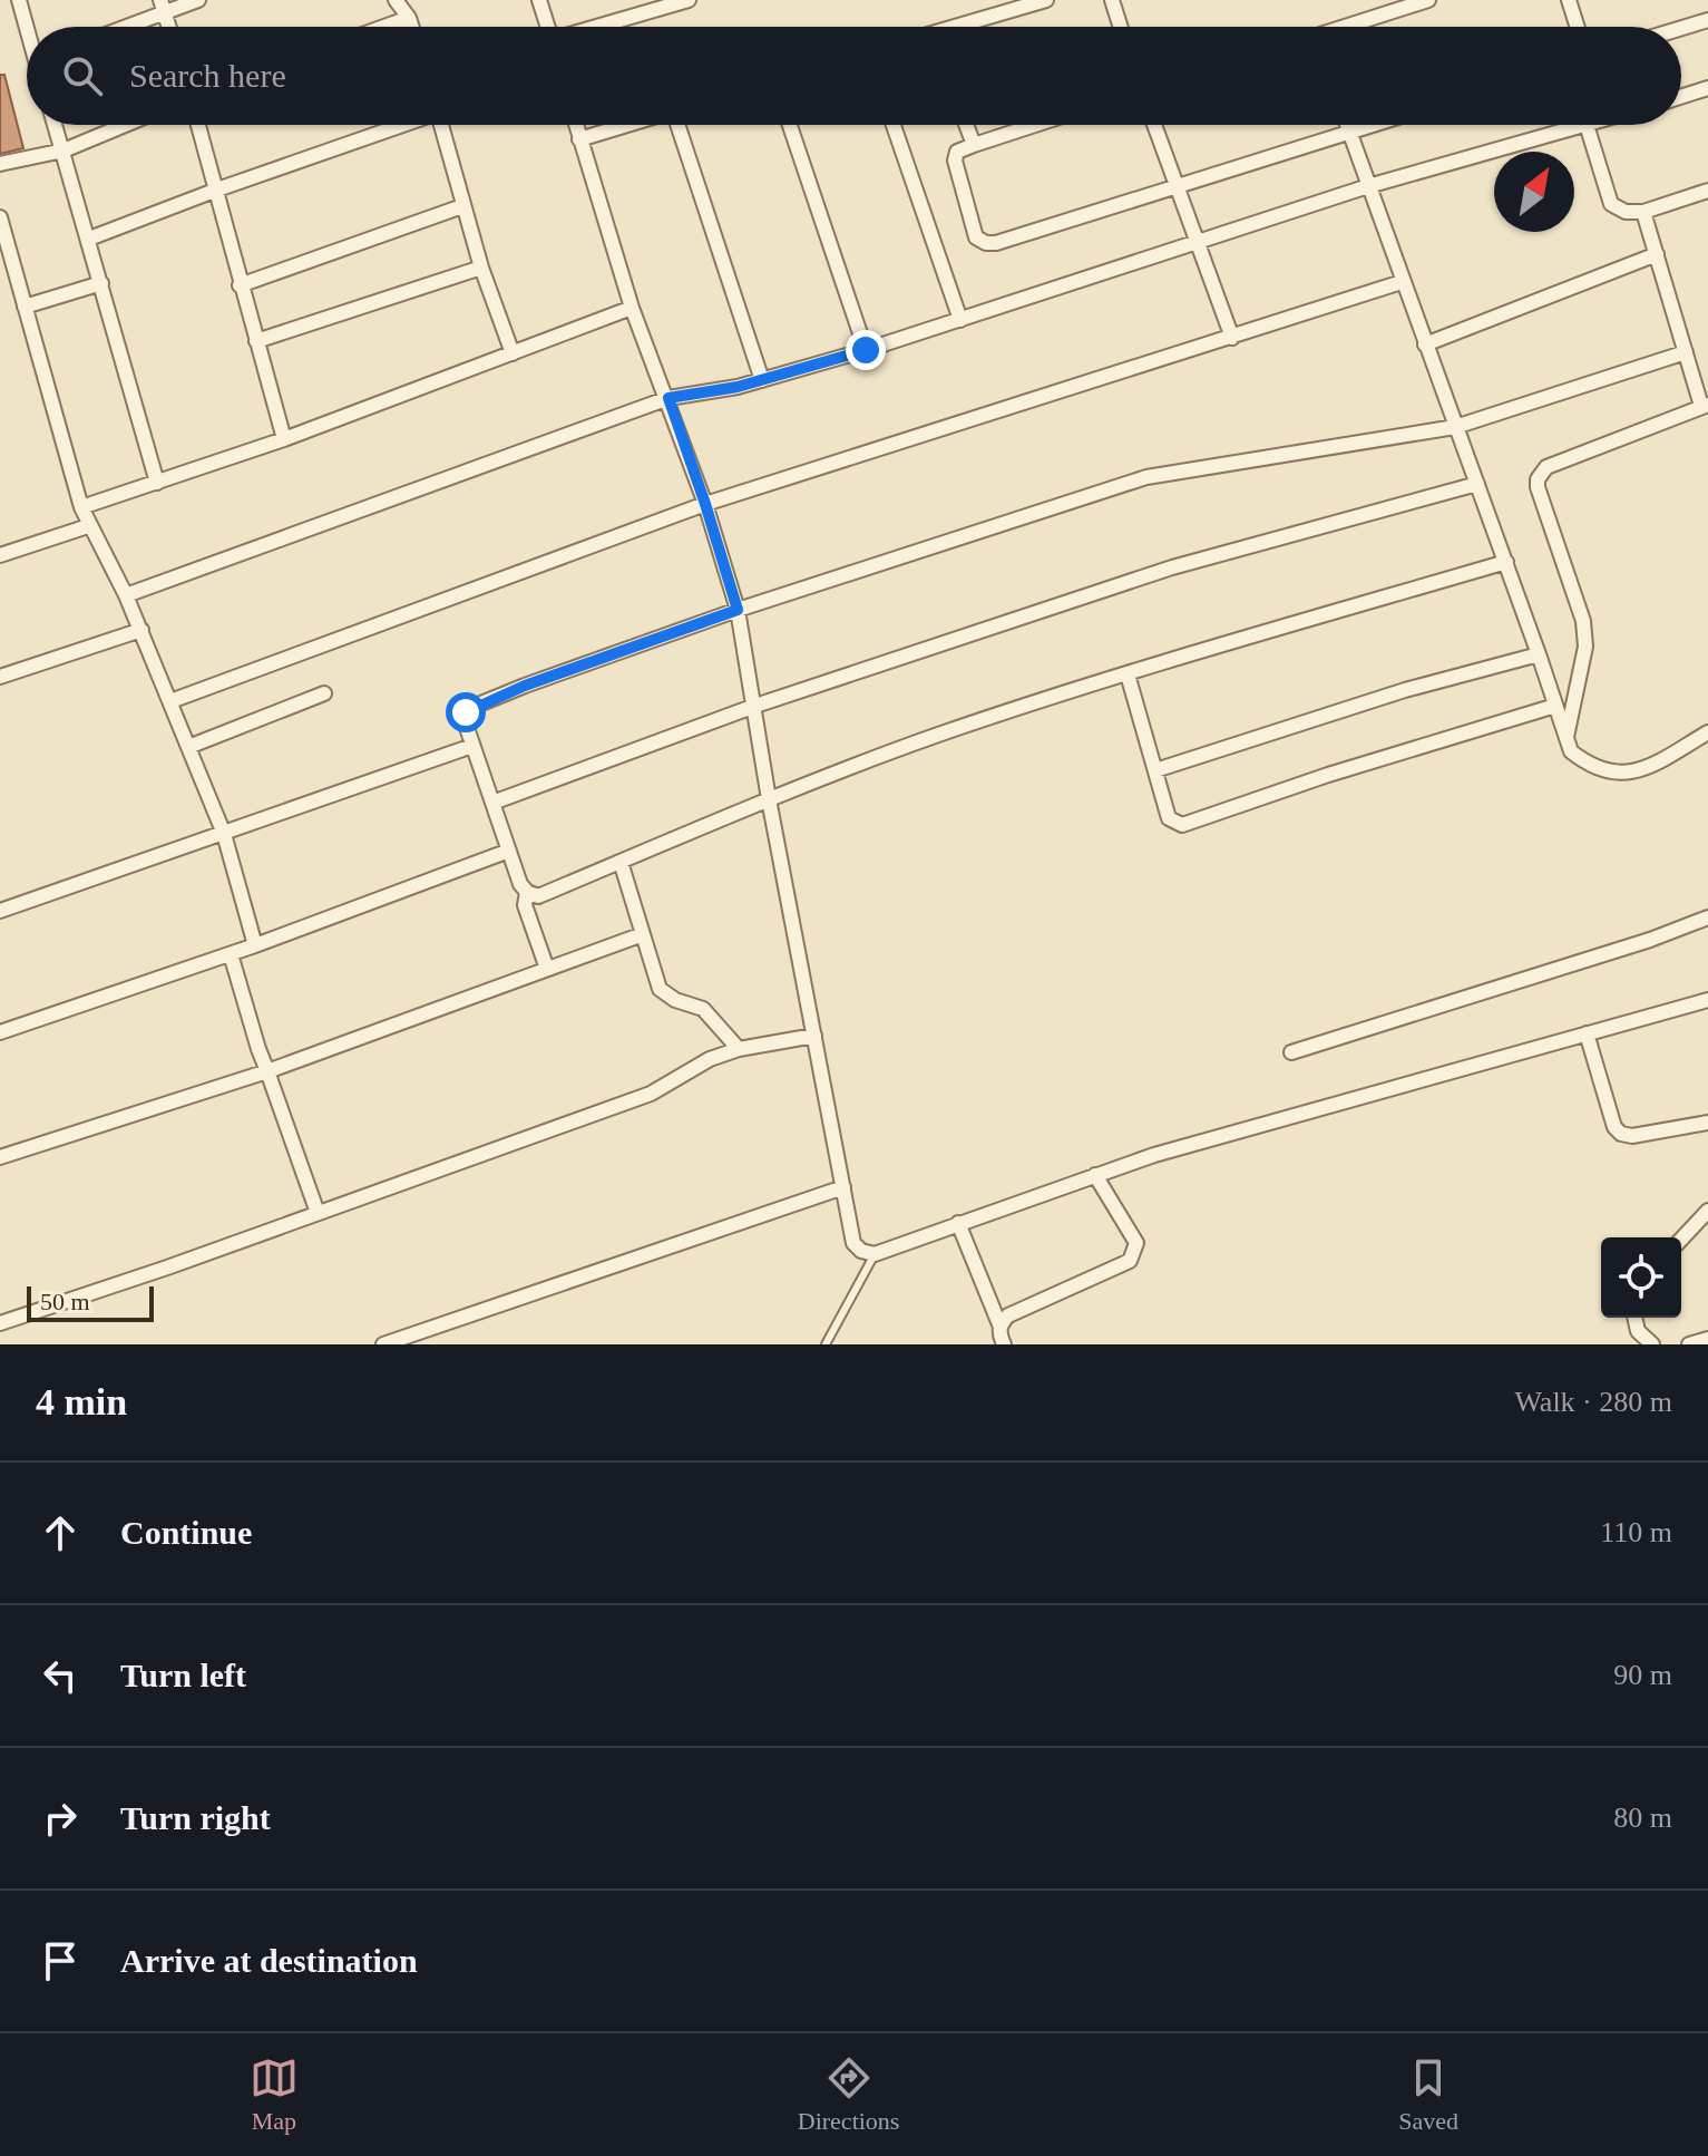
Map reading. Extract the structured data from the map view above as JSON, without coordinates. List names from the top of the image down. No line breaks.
{"scale_bar":"50 m","north":"top right","page":{"search":"Search here","scale":"50 m","heading":["4 min","Walk · 280 m"],"list":[["Continue","110 m"],["Turn left","90 m"],["Turn right","80 m"],"Arrive at destination"],"nav":["Map","Directions","Saved"]}}
